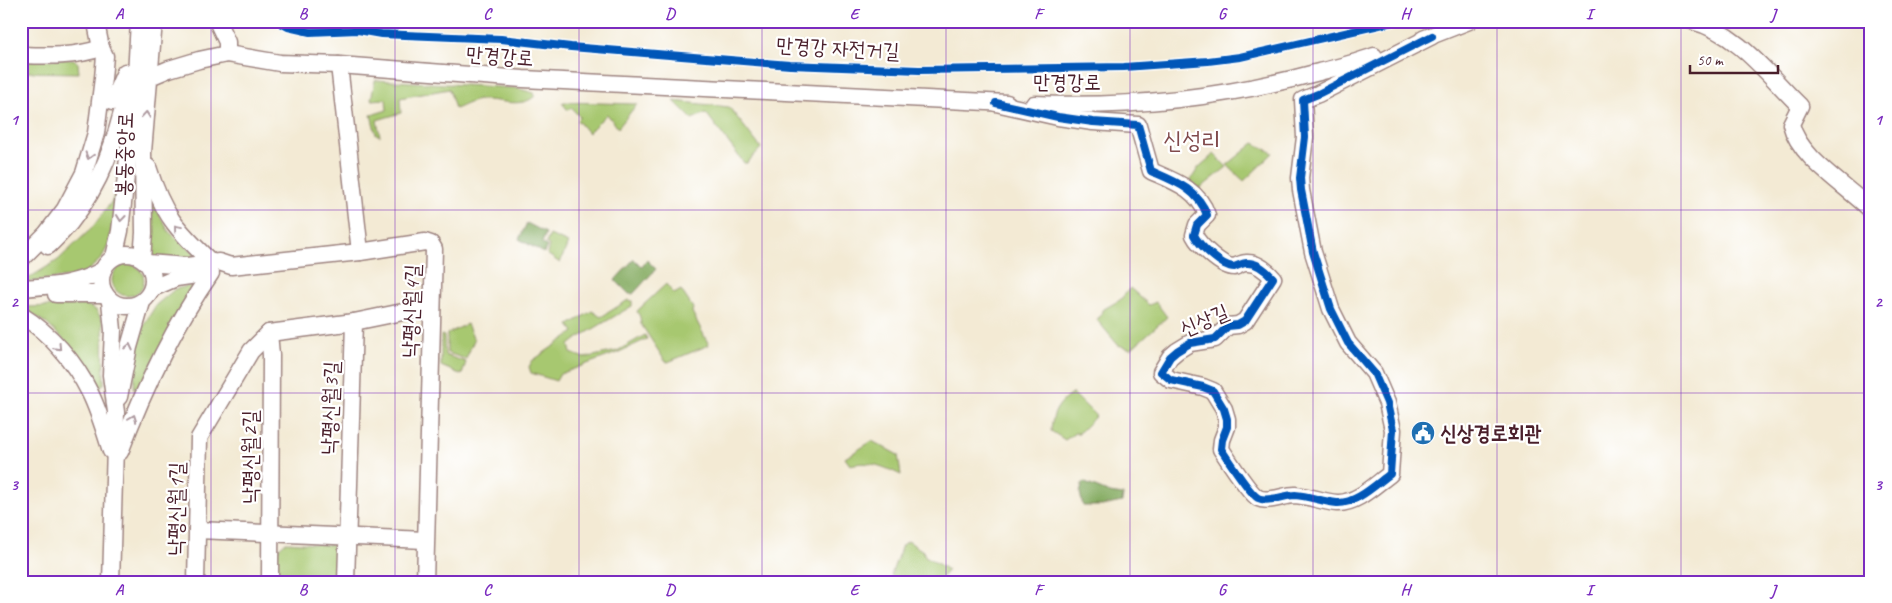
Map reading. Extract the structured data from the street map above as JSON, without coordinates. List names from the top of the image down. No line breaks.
{"streets":{"street":["만경강로","봉동중앙로","낙평신월4길","신상길","낙평신월3길","낙평신월2길","낙평신월1길"],"cycle path":["만경강 자전거길"]},"crossings":[["만경강로","봉동중앙로"],["만경강로","신상길"],["봉동중앙로","낙평신월4길"],["낙평신월2길","낙평신월1길"]],"districts":["신성리"],"places":{"public building":["신상경로회관"]},"scale_bar":"50 m","grid":{"columns":["A","B","C","D","E","F","G","H","I","J"],"rows":["1","2","3"]}}
